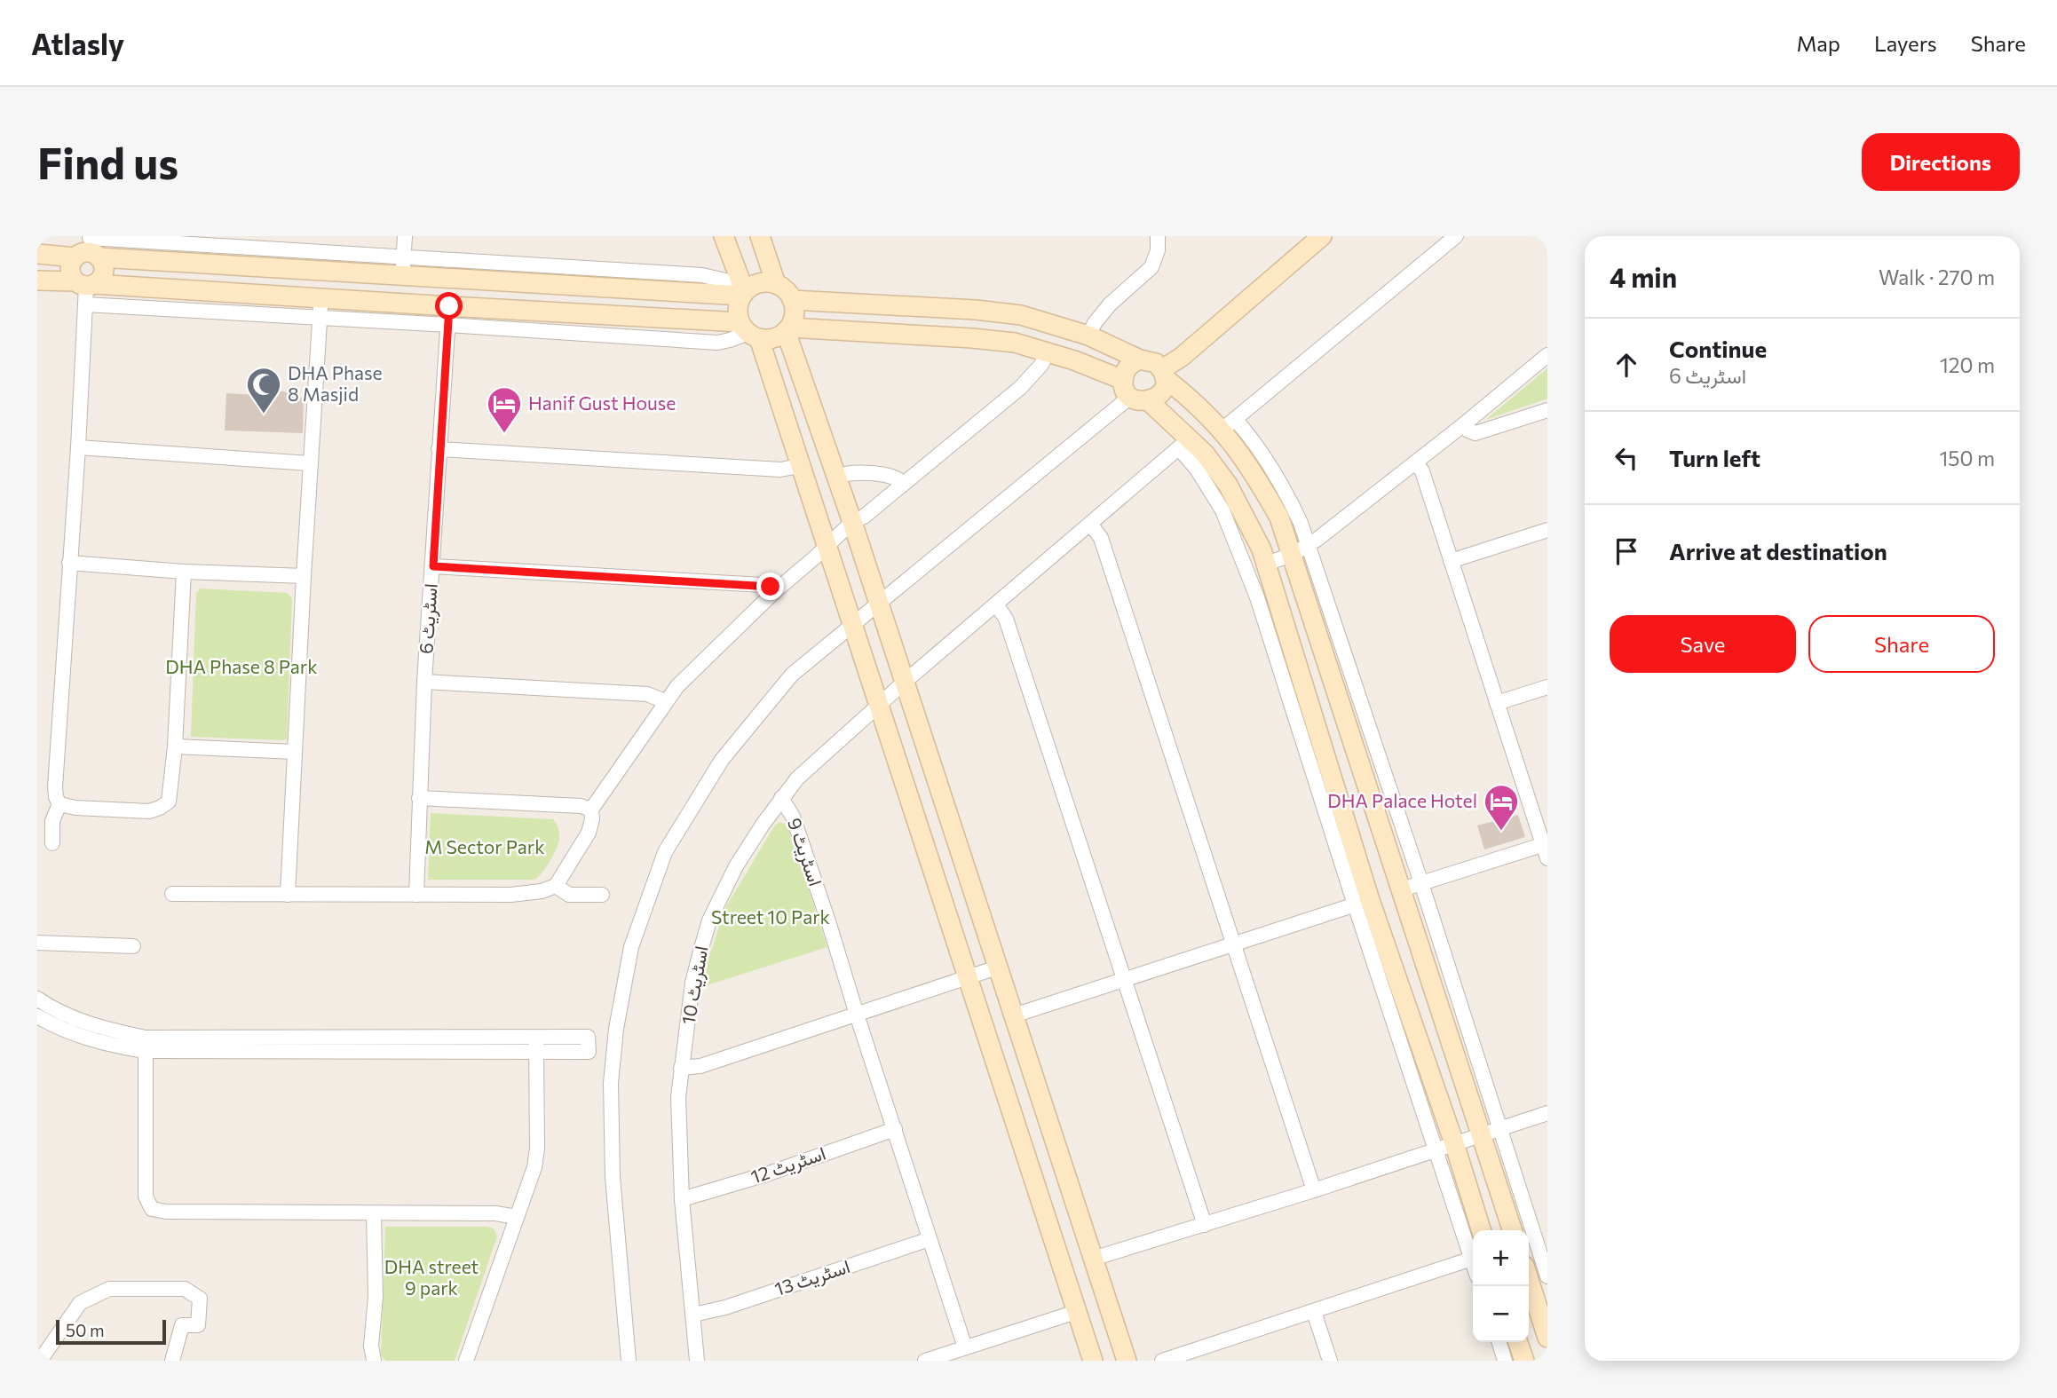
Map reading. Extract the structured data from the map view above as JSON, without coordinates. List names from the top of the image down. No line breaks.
{"streets":{"street":["اسٹریٹ 6","اسٹریٹ 9","اسٹریٹ 10","اسٹریٹ 12","اسٹریٹ 13"]},"crossings":[["اسٹریٹ 9","اسٹریٹ 10"],["اسٹریٹ 9","اسٹریٹ 12"],["اسٹریٹ 9","اسٹریٹ 13"],["اسٹریٹ 10","اسٹریٹ 12"],["اسٹریٹ 10","اسٹریٹ 13"]],"parks":["DHA Phase 8 Park","M Sector Park","Street 10 Park","DHA street 9 park"],"places":{"mosque":["DHA Phase 8 Masjid"],"hotel":["Hanif Gust House","DHA Palace Hotel"]},"scale_bar":"50 m","page":{"header":"Atlasly","nav":["Map","Layers","Share"],"buttons":["Directions",["Save","Share"]],"title":"Find us","heading":["4 min","Walk · 270 m"],"list":[["Continue","اسٹریٹ 6","120 m"],["Turn left","150 m"],"Arrive at destination"],"map_buttons":["+","−"],"scale":"50 m"}}
